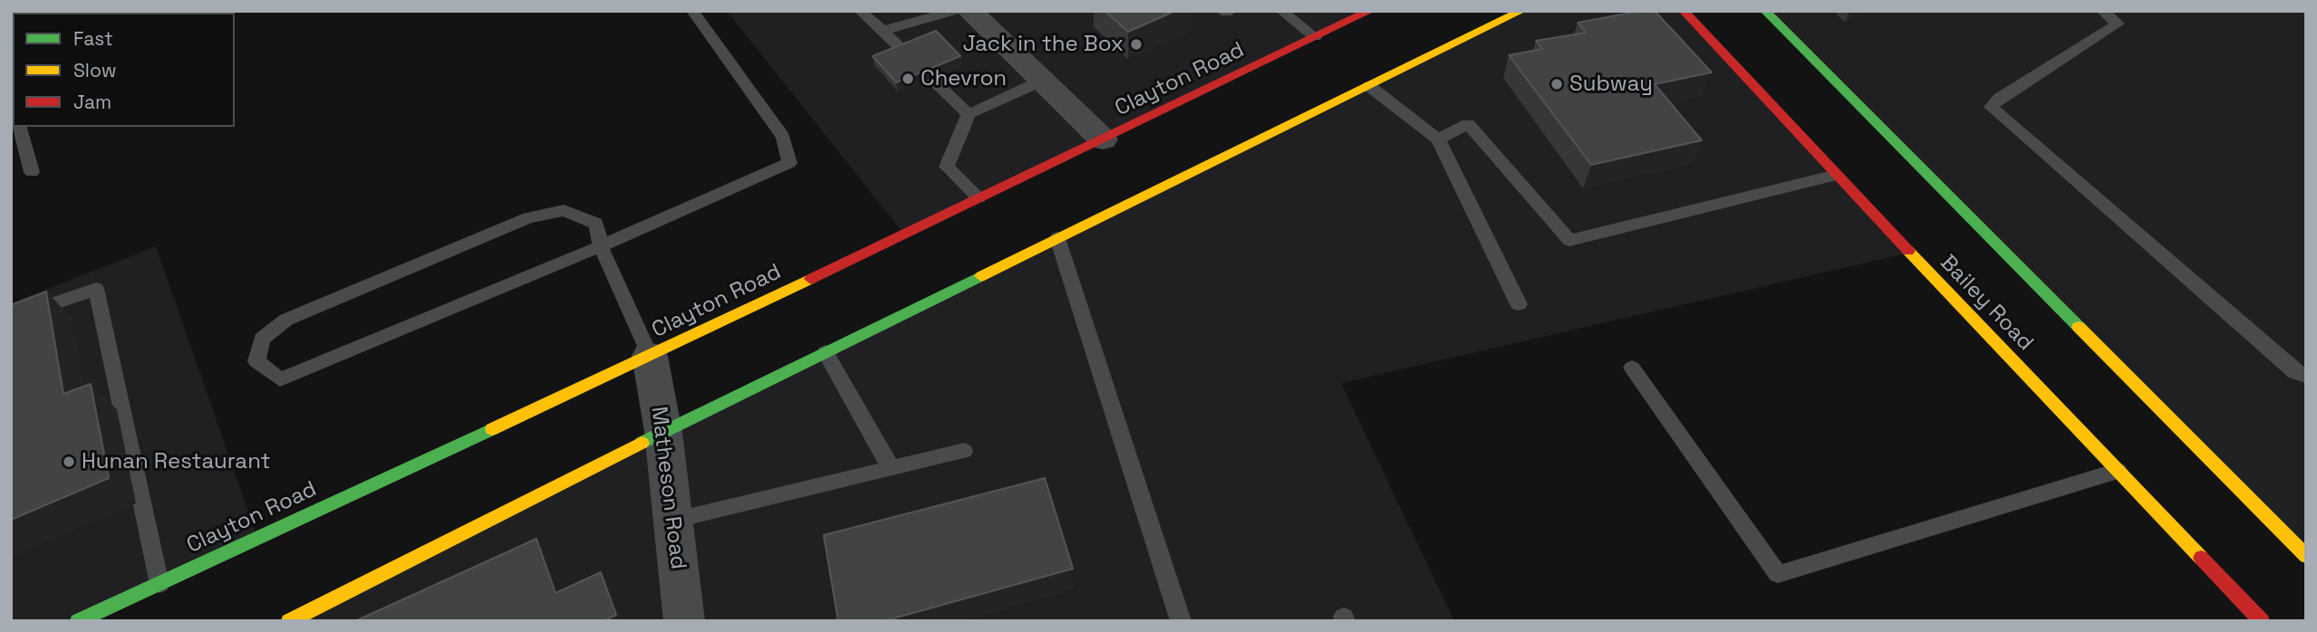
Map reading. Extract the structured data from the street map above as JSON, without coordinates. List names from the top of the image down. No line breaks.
{"streets":{"main road":["Clayton Road","Bailey Road"],"street":["Matheson Road"]},"crossings":[["Clayton Road","Matheson Road"]],"places":["Jack in the Box","Chevron","Subway","Hunan Restaurant"],"legend":["Fast","Slow","Jam"]}
